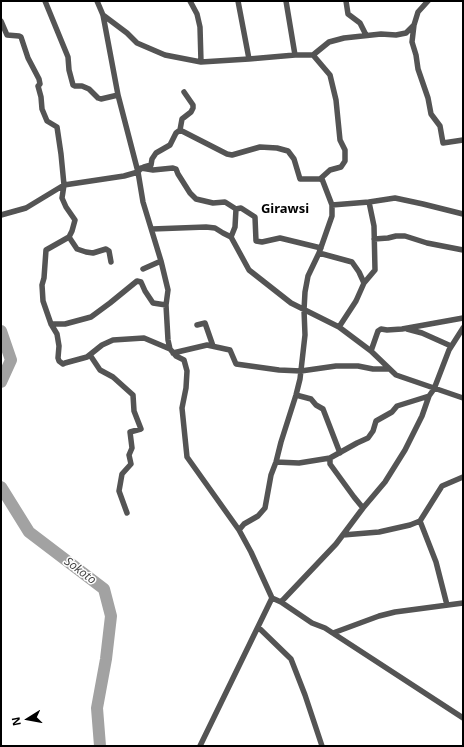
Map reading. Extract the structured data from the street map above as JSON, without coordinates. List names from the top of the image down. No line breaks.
{"districts":["Girawsi"],"water":["Sokoto"],"north":"left"}
